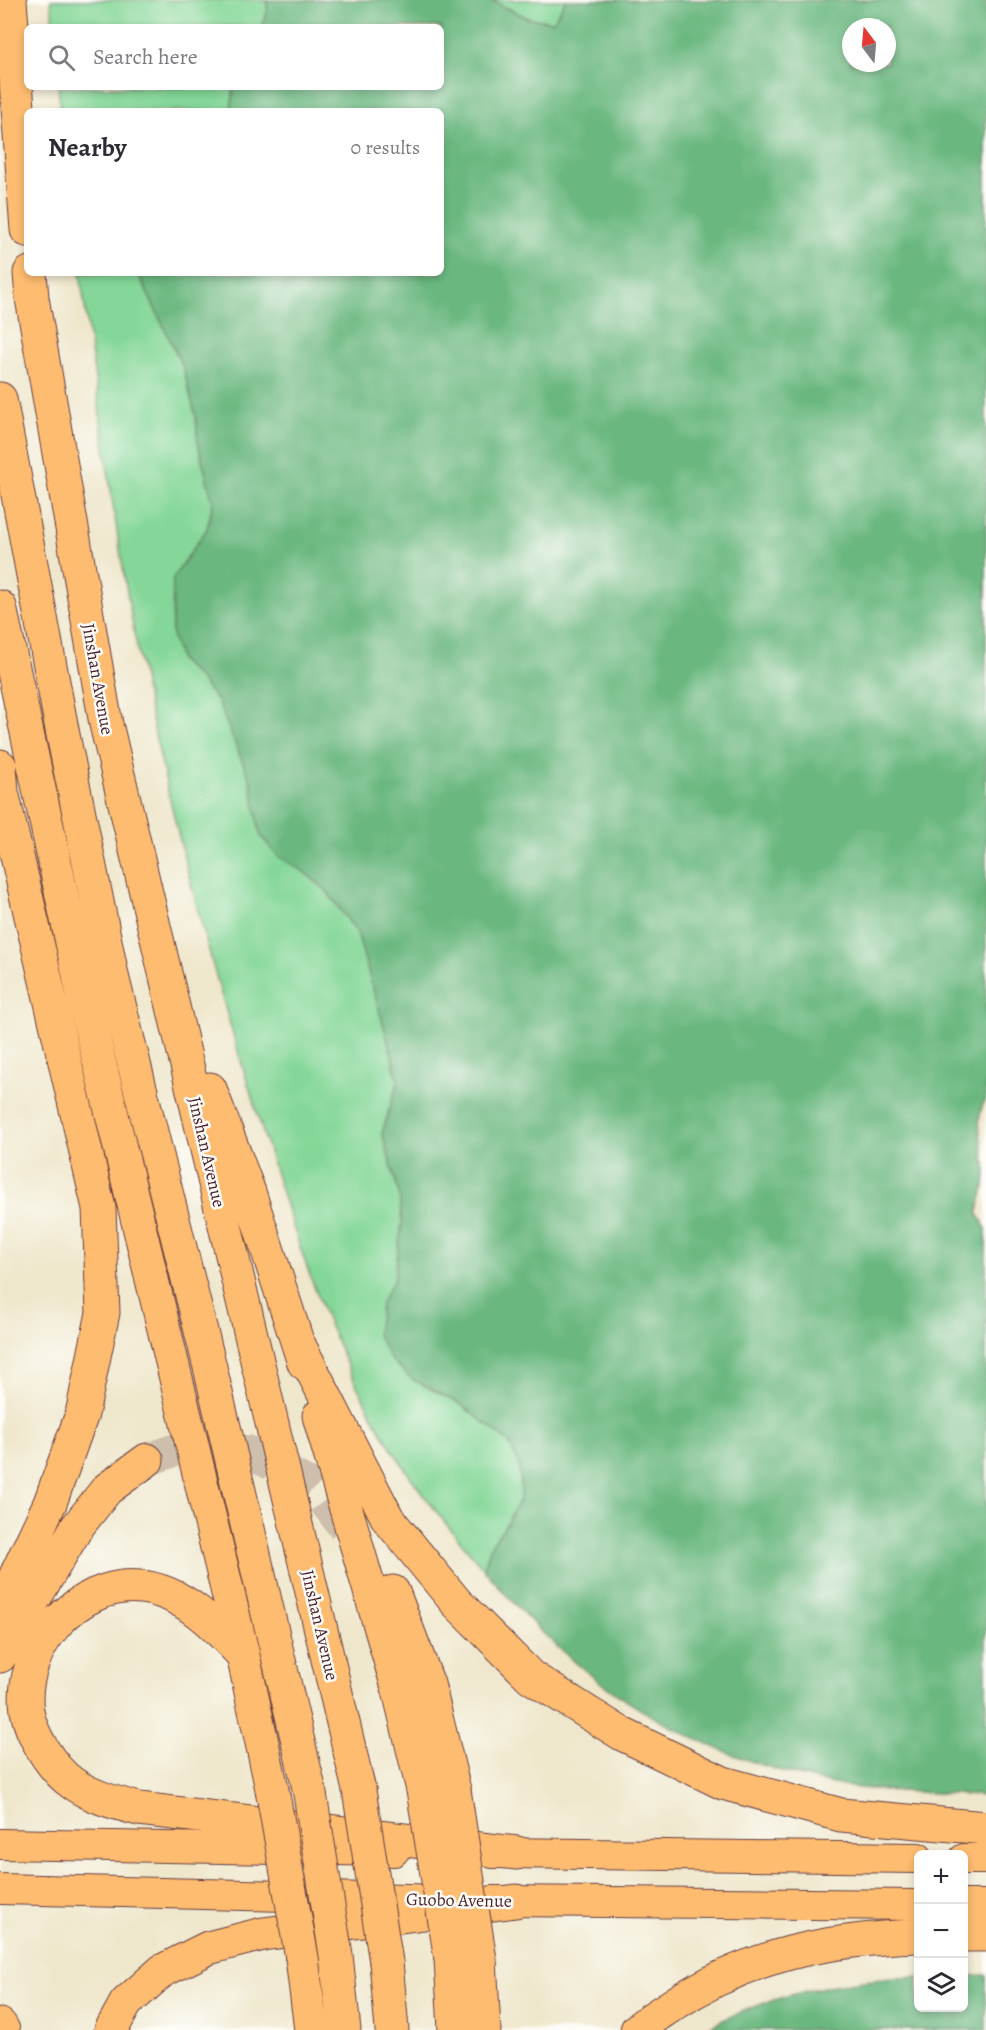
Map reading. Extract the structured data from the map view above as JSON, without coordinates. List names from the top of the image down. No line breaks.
{"streets":{"highway":["Jinshan Avenue"],"main road":["Guobo Avenue"]},"north":"top","page":{"search":"Search here","heading":["Nearby","0 results"],"map_buttons":["+","−"]}}
